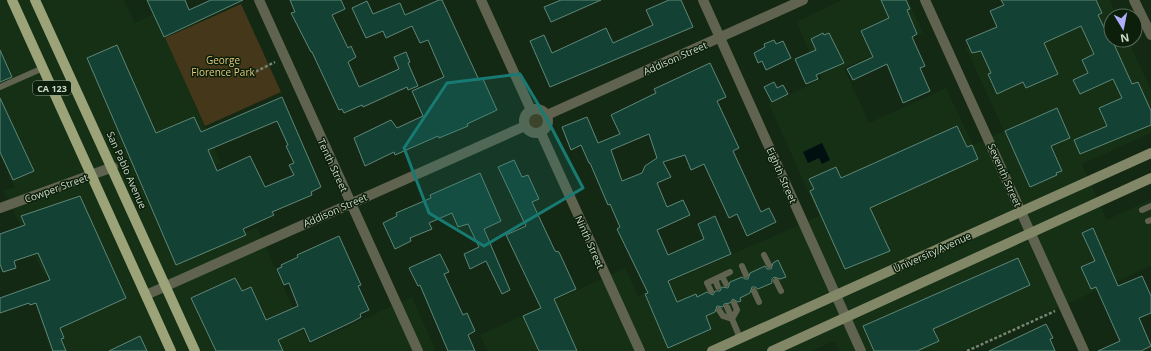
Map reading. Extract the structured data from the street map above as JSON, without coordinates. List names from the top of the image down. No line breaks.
{"streets":{"main road":["CA 123","San Pablo Avenue","University Avenue"],"street":["Addison Street","Tenth Street","Eighth Street","Seventh Street","Cowper Street","Ninth Street"]},"crossings":[["Addison Street","CA 123"],["Addison Street","Tenth Street"],["Addison Street","San Pablo Avenue"],["Addison Street","Eighth Street"],["Addison Street","Ninth Street"],["CA 123","Cowper Street"],["San Pablo Avenue","Cowper Street"],["Eighth Street","University Avenue"],["Seventh Street","University Avenue"]],"parks":["George Florence Park"],"north":"bottom"}
